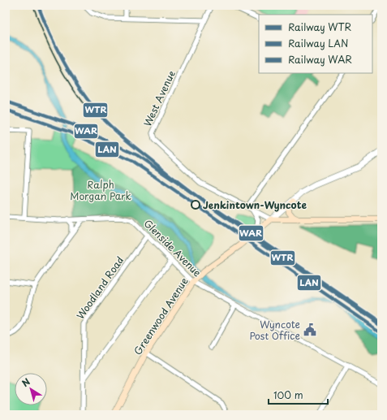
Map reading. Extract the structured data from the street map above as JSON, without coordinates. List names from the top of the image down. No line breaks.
{"streets":{"main road":["Greenwood Avenue"],"street":["West Avenue","Glenside Avenue","Woodland Road"]},"crossings":[["West Avenue","Greenwood Avenue"],["Glenside Avenue","Woodland Road"],["Glenside Avenue","Greenwood Avenue"]],"parks":["Ralph Morgan Park"],"places":{"other":["Jenkintown-Wyncote"],"public building":["Wyncote Post Office"]},"lines":["rail line WTR","rail line WAR","rail line LAN"],"legend":["Railway WTR","Railway LAN","Railway WAR"],"scale_bar":"100 m","north":"top left"}
